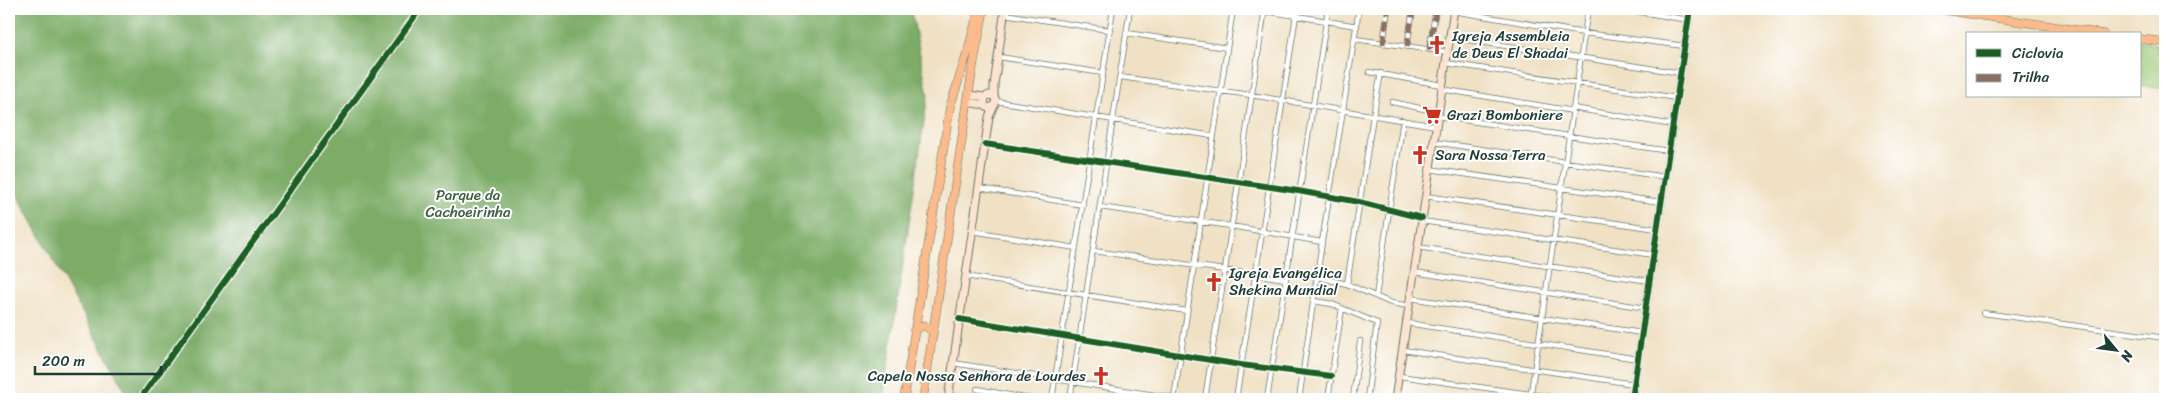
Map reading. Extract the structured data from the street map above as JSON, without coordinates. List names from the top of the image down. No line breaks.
{"parks":["Parque da Cachoeirinha"],"places":{"church":["Igreja Assembleia de Deus El Shadai","Sara Nossa Terra","Igreja Evangélica Shekina Mundial","Capela Nossa Senhora de Lourdes"],"supermarket":["Grazi Bomboniere"]},"legend":["Ciclovia","Trilha"],"scale_bar":"200 m","north":"bottom right"}
